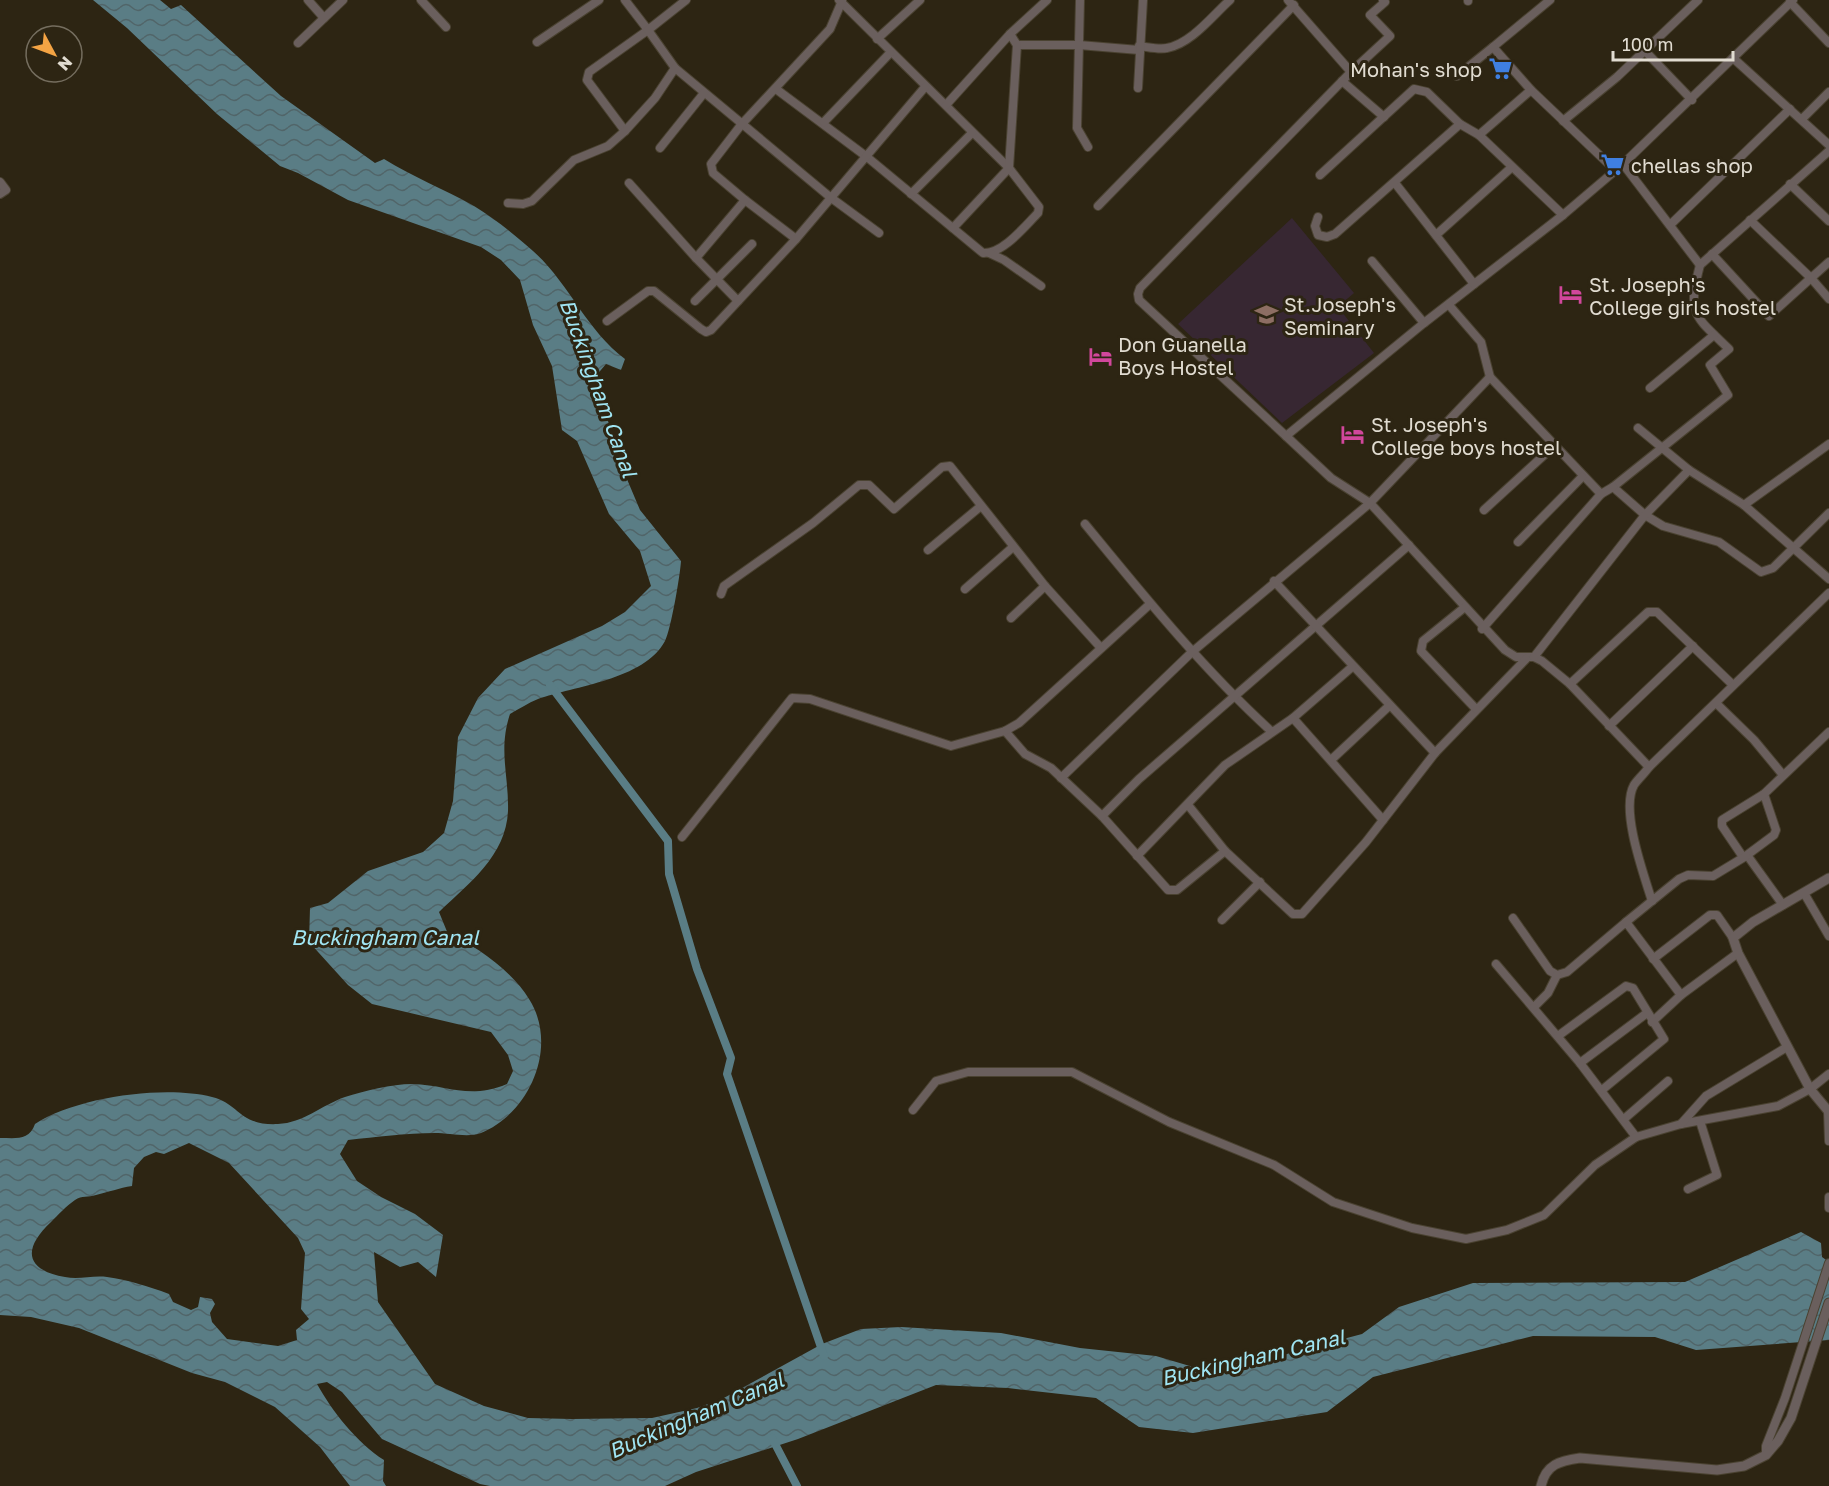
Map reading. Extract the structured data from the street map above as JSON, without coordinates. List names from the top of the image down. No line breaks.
{"water":["Buckingham Canal"],"places":{"supermarket":["Mohan's shop","chellas shop"],"hotel":["St. Joseph's College girls hostel","Don Guanella Boys Hostel","St. Joseph's College boys hostel"],"school or university":["St.Joseph's Seminary"]},"scale_bar":"100 m","north":"bottom right"}
